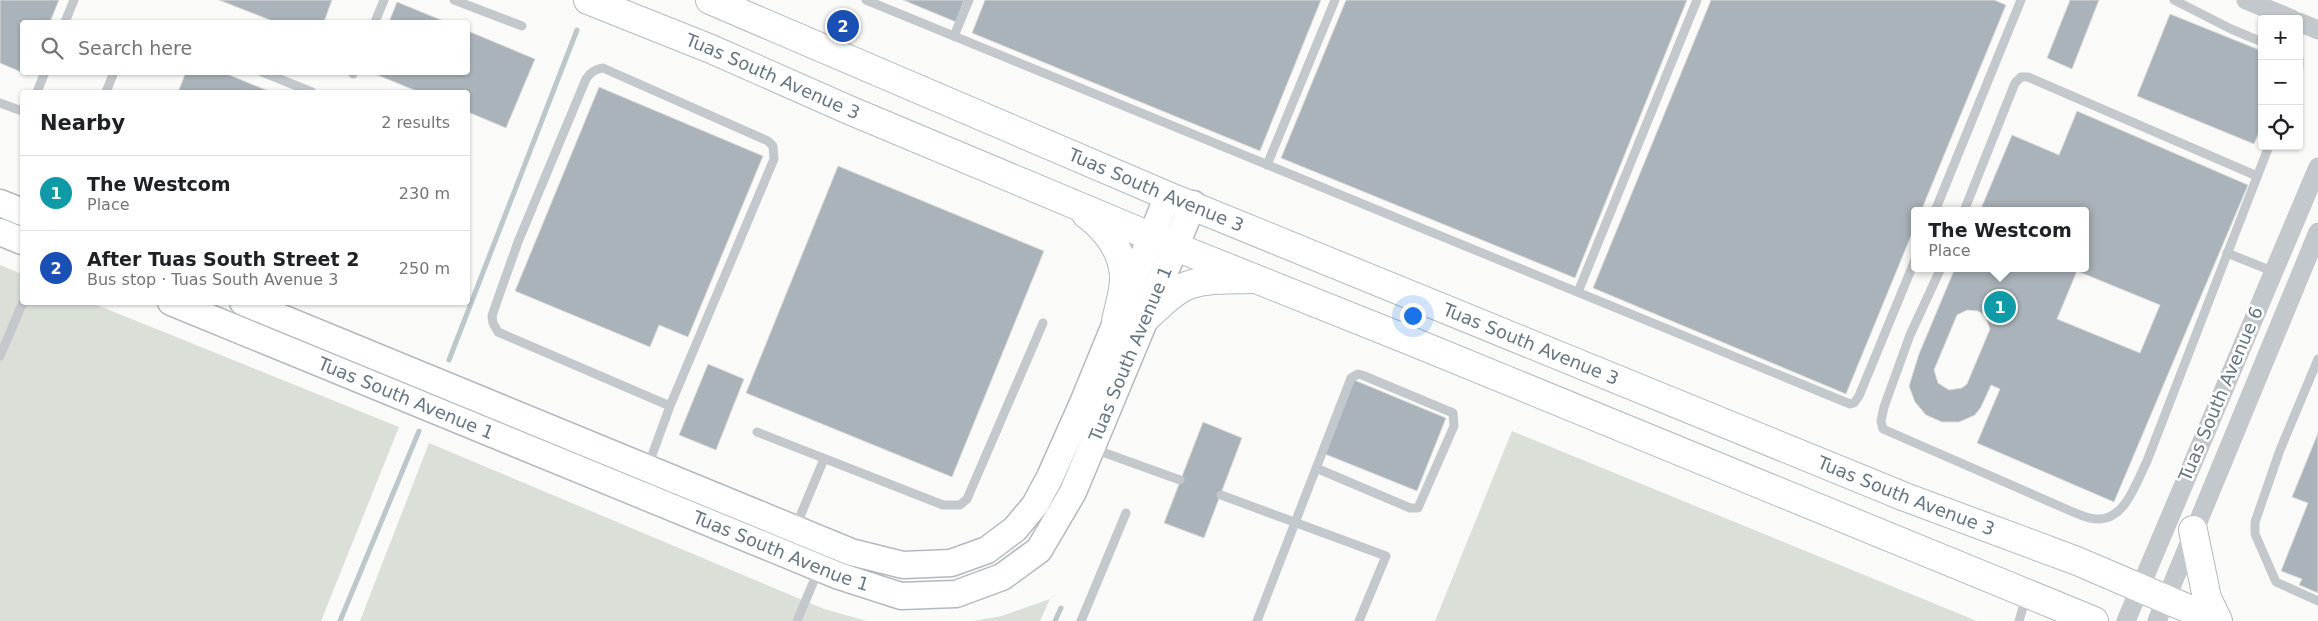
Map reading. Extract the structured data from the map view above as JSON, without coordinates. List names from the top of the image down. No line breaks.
{"streets":{"main road":["Tuas South Avenue 3","Tuas South Avenue 1"],"street":["Tuas South Avenue 6"]},"crossings":[["Tuas South Avenue 3","Tuas South Avenue 1"],["Tuas South Avenue 3","Tuas South Avenue 6"]],"page":{"pins":["2","1"],"map_buttons":["+","−"],"search":"Search here","heading":["Nearby","2 results"],"list":[{"mark":"1","name":"The Westcom","note":"Place","value":"230 m"},{"mark":"2","name":"After Tuas South Street 2","note":"Bus stop · Tuas South Avenue 3","value":"250 m"}],"popup":["The Westcom","Place"]}}
